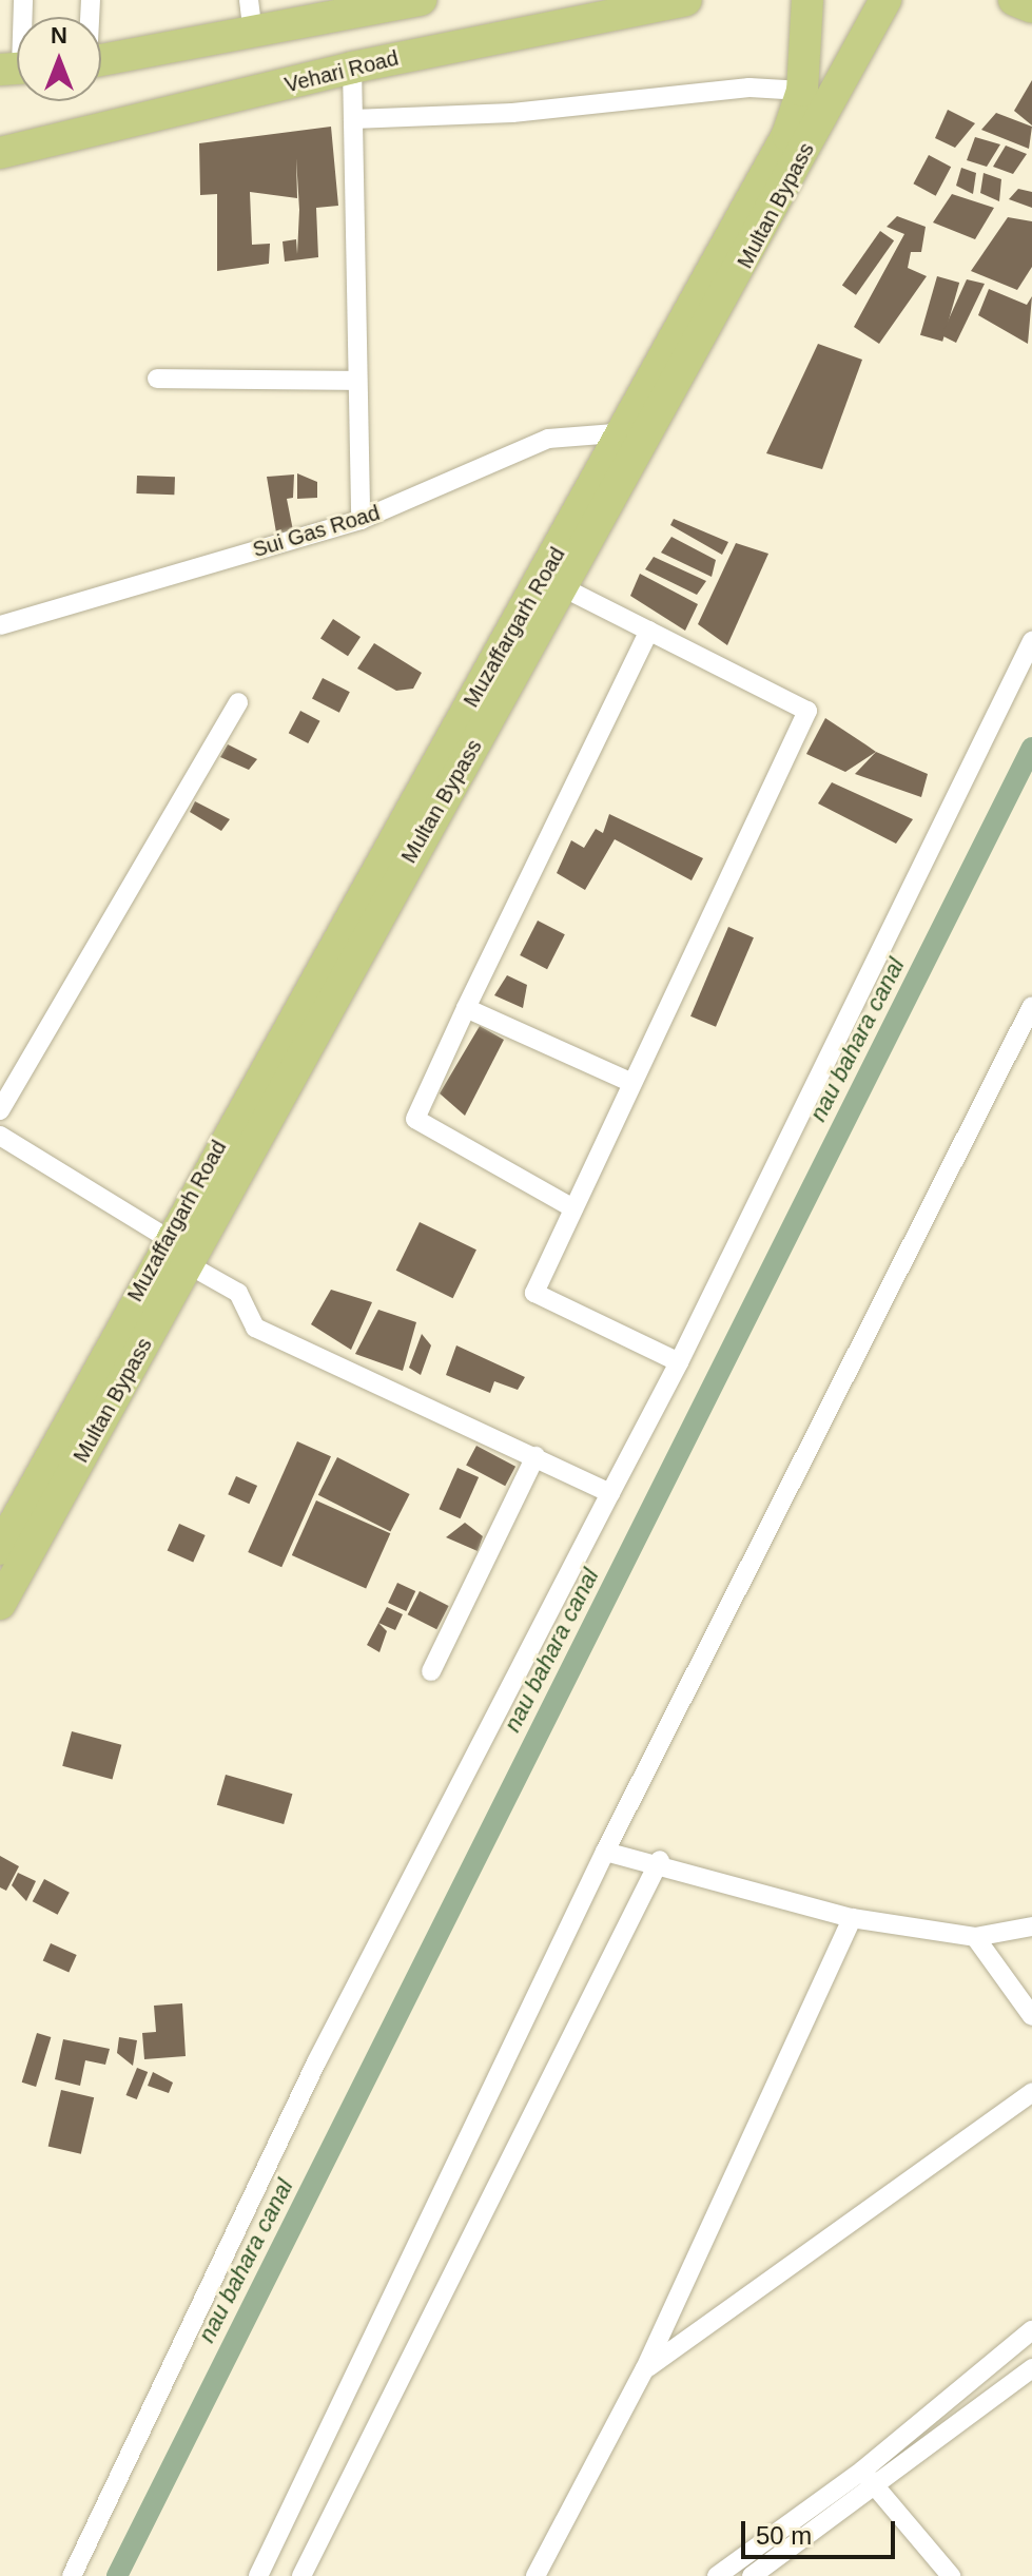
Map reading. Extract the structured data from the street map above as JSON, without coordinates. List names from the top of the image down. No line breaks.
{"streets":{"main road":["Vehari Road","Multan Bypass","Muzaffargarh Road"],"street":["Sui Gas Road"]},"crossings":[["Multan Bypass","Muzaffargarh Road"],["Sui Gas Road","Muzaffargarh Road"]],"water":["nau bahara canal"],"scale_bar":"50 m","north":"top"}
